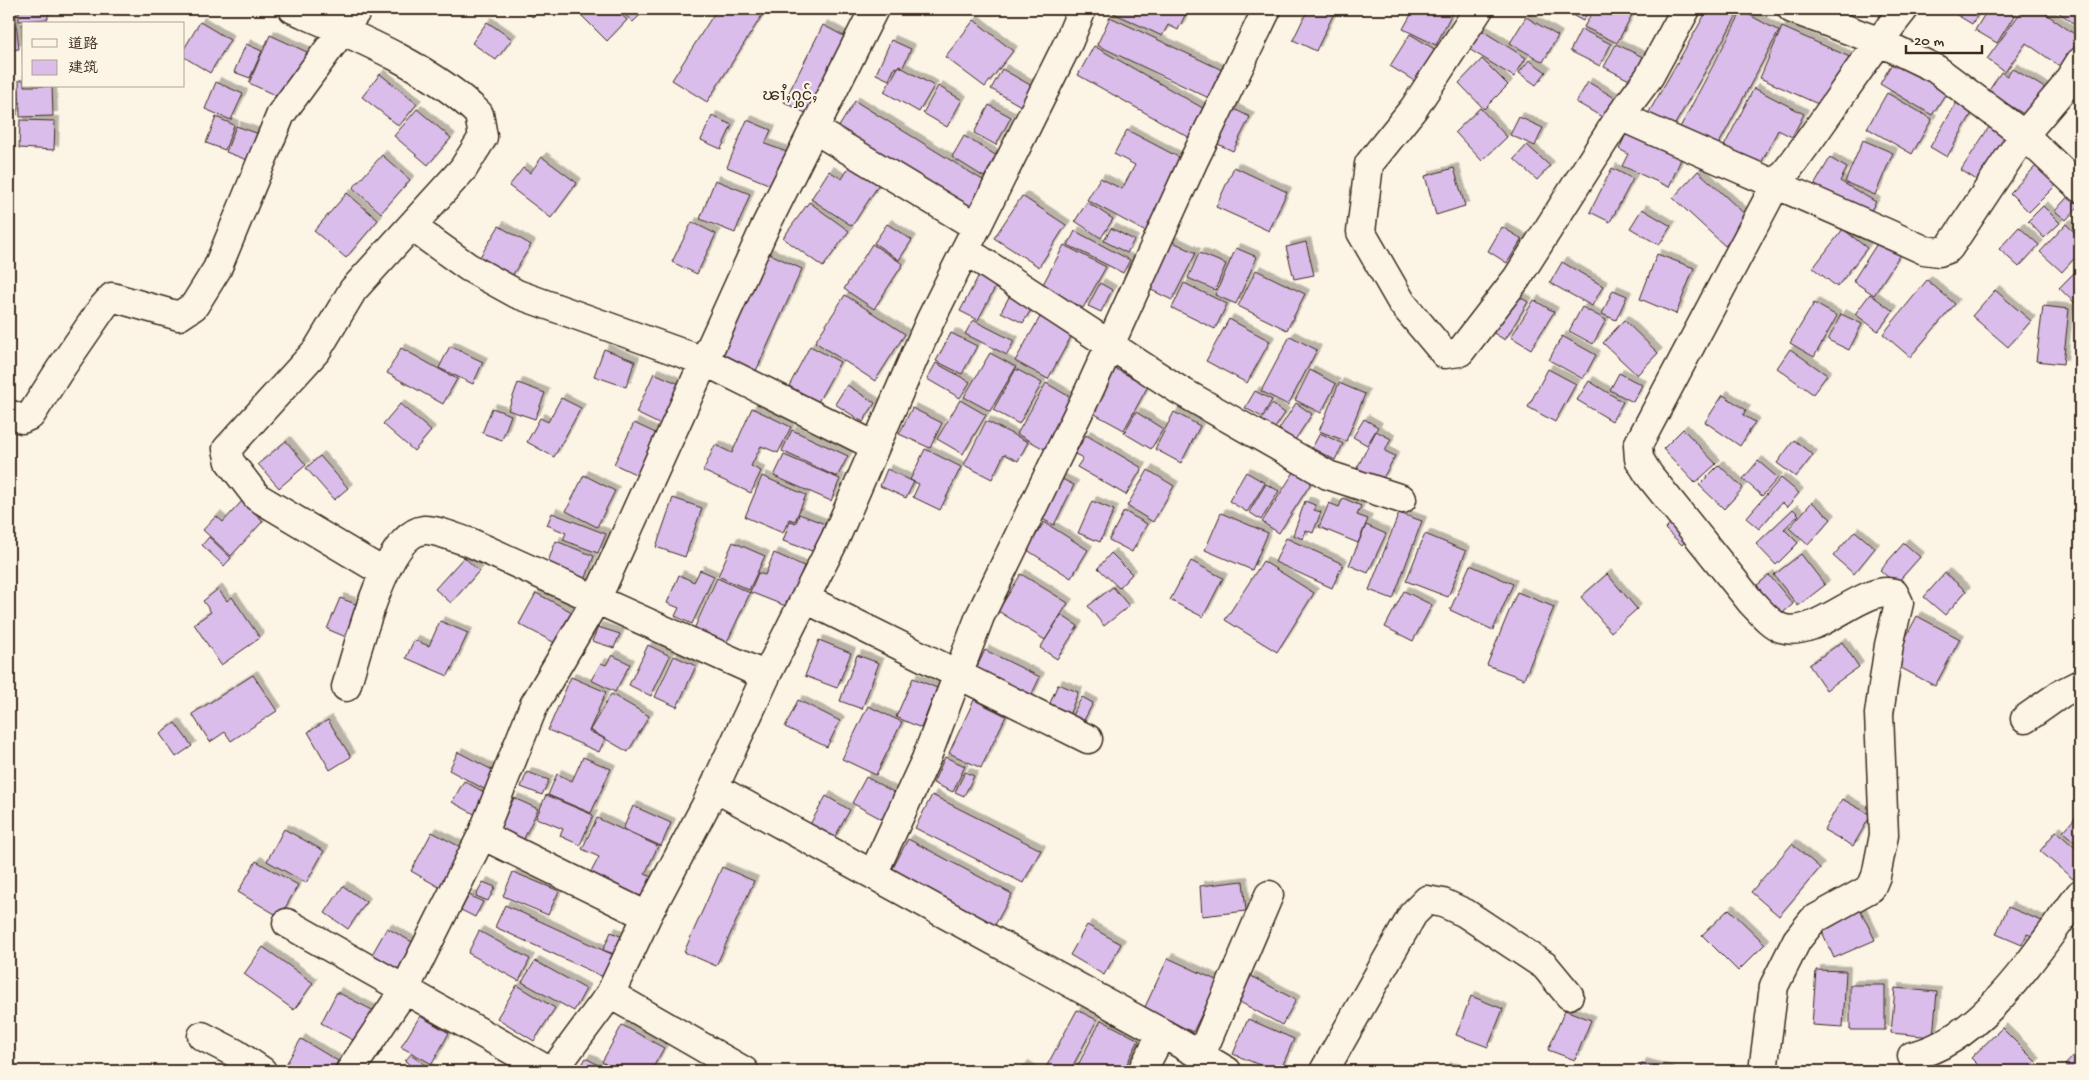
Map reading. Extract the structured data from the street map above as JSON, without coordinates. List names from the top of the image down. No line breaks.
{"districts":["ၽၢႆႇႁွင်ႇ"],"legend":["道路","建筑"],"scale_bar":"20 m"}
